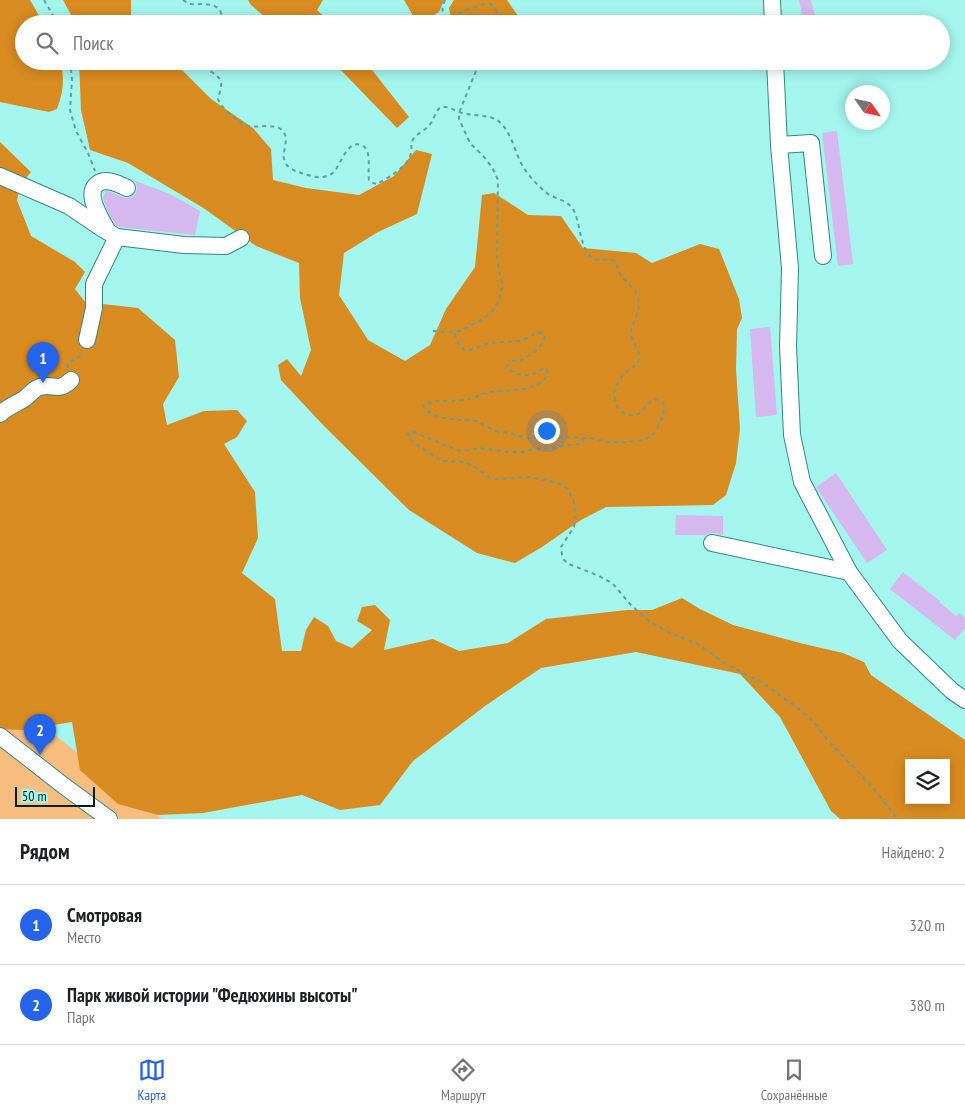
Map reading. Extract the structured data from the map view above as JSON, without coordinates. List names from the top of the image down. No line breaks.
{"scale_bar":"50 m","north":"bottom right","page":{"search":"Поиск","pins":["1","2"],"scale":"50 m","heading":["Рядом","Найдено: 2"],"list":[{"mark":"1","name":"Смотровая","note":"Место","value":"320 m"},{"mark":"2","name":"Парк живой истории \"Федюхины высоты\"","note":"Парк","value":"380 m"}],"nav":["Карта","Маршрут","Сохранённые"]}}
